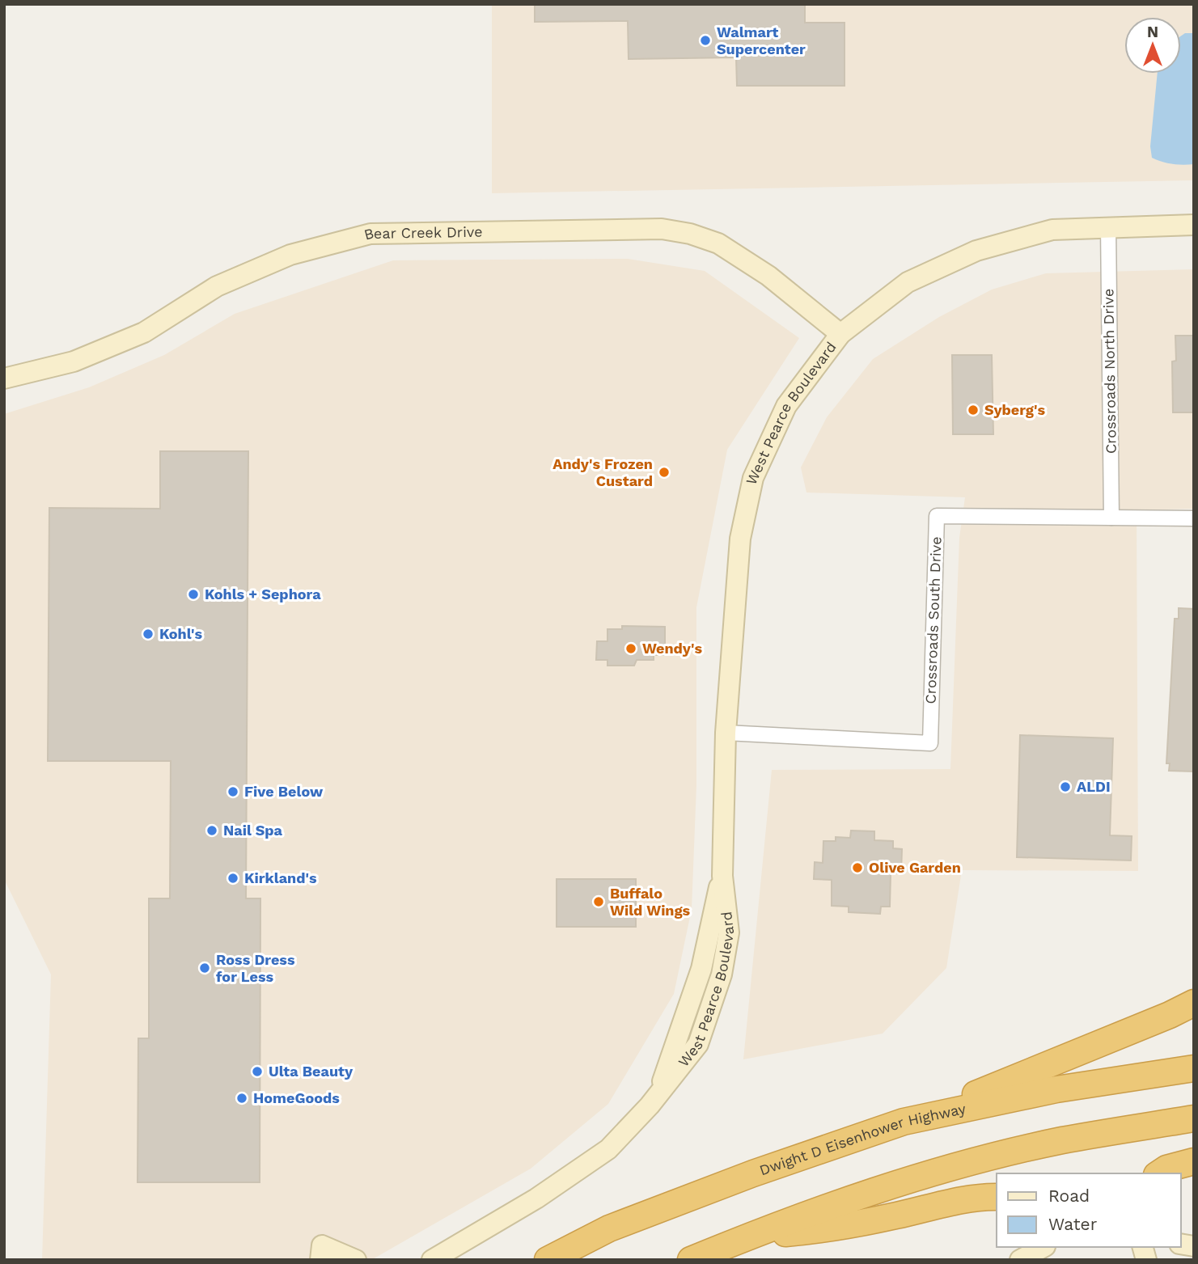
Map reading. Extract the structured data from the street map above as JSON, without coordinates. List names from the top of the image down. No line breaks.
{"streets":{"highway":["Dwight D Eisenhower Highway"],"street":["Bear Creek Drive","Crossroads North Drive","West Pearce Boulevard","Crossroads South Drive"]},"crossings":[["Bear Creek Drive","West Pearce Boulevard"],["Crossroads North Drive","West Pearce Boulevard"],["Crossroads North Drive","Crossroads South Drive"],["West Pearce Boulevard","Crossroads South Drive"]],"places":["Walmart Supercenter","Syberg's","Andy's Frozen Custard","Kohls + Sephora","Kohl's","Wendy's","ALDI","Five Below","Nail Spa","Olive Garden","Kirkland's","Buffalo Wild Wings","Ross Dress for Less","Ulta Beauty","HomeGoods"],"legend":["Road","Water"],"north":"top"}
